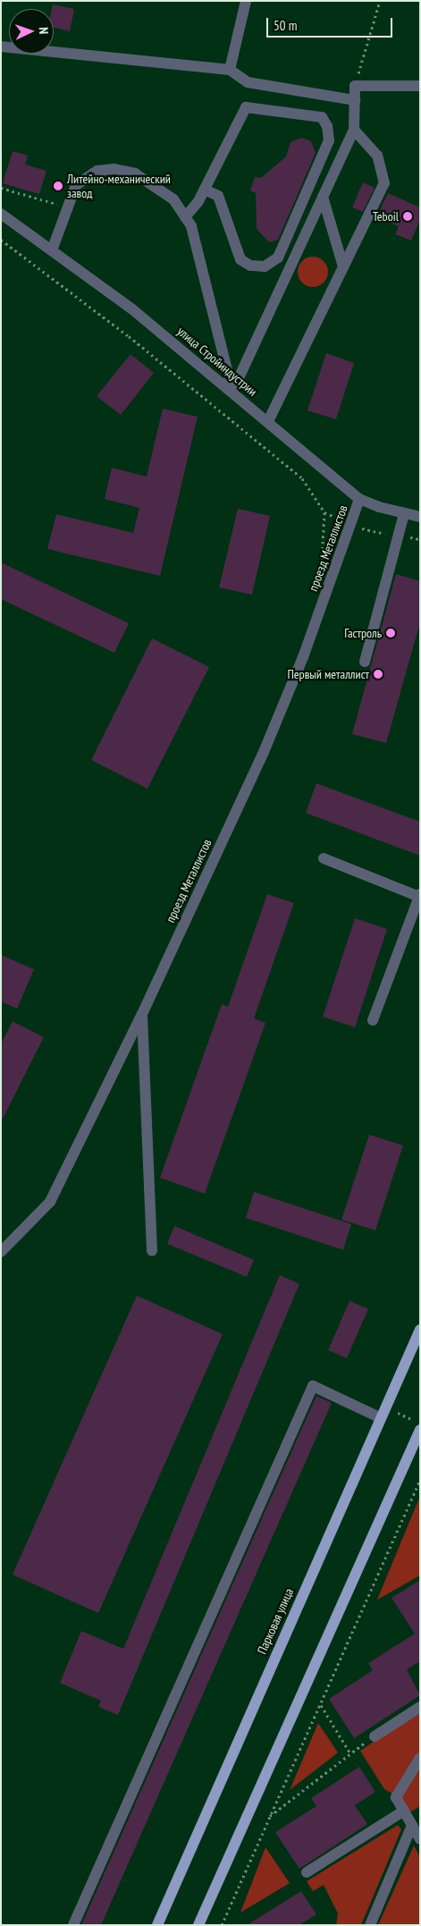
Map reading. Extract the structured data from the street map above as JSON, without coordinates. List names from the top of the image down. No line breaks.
{"streets":{"main road":["Парковая улица"],"street":["улица Стройиндустрии","проезд Металлистов"]},"crossings":[["улица Стройиндустрии","проезд Металлистов"]],"places":["Литейно-механический завод","Teboil","Гастроль","Первый металлист"],"scale_bar":"50 m","north":"right"}
